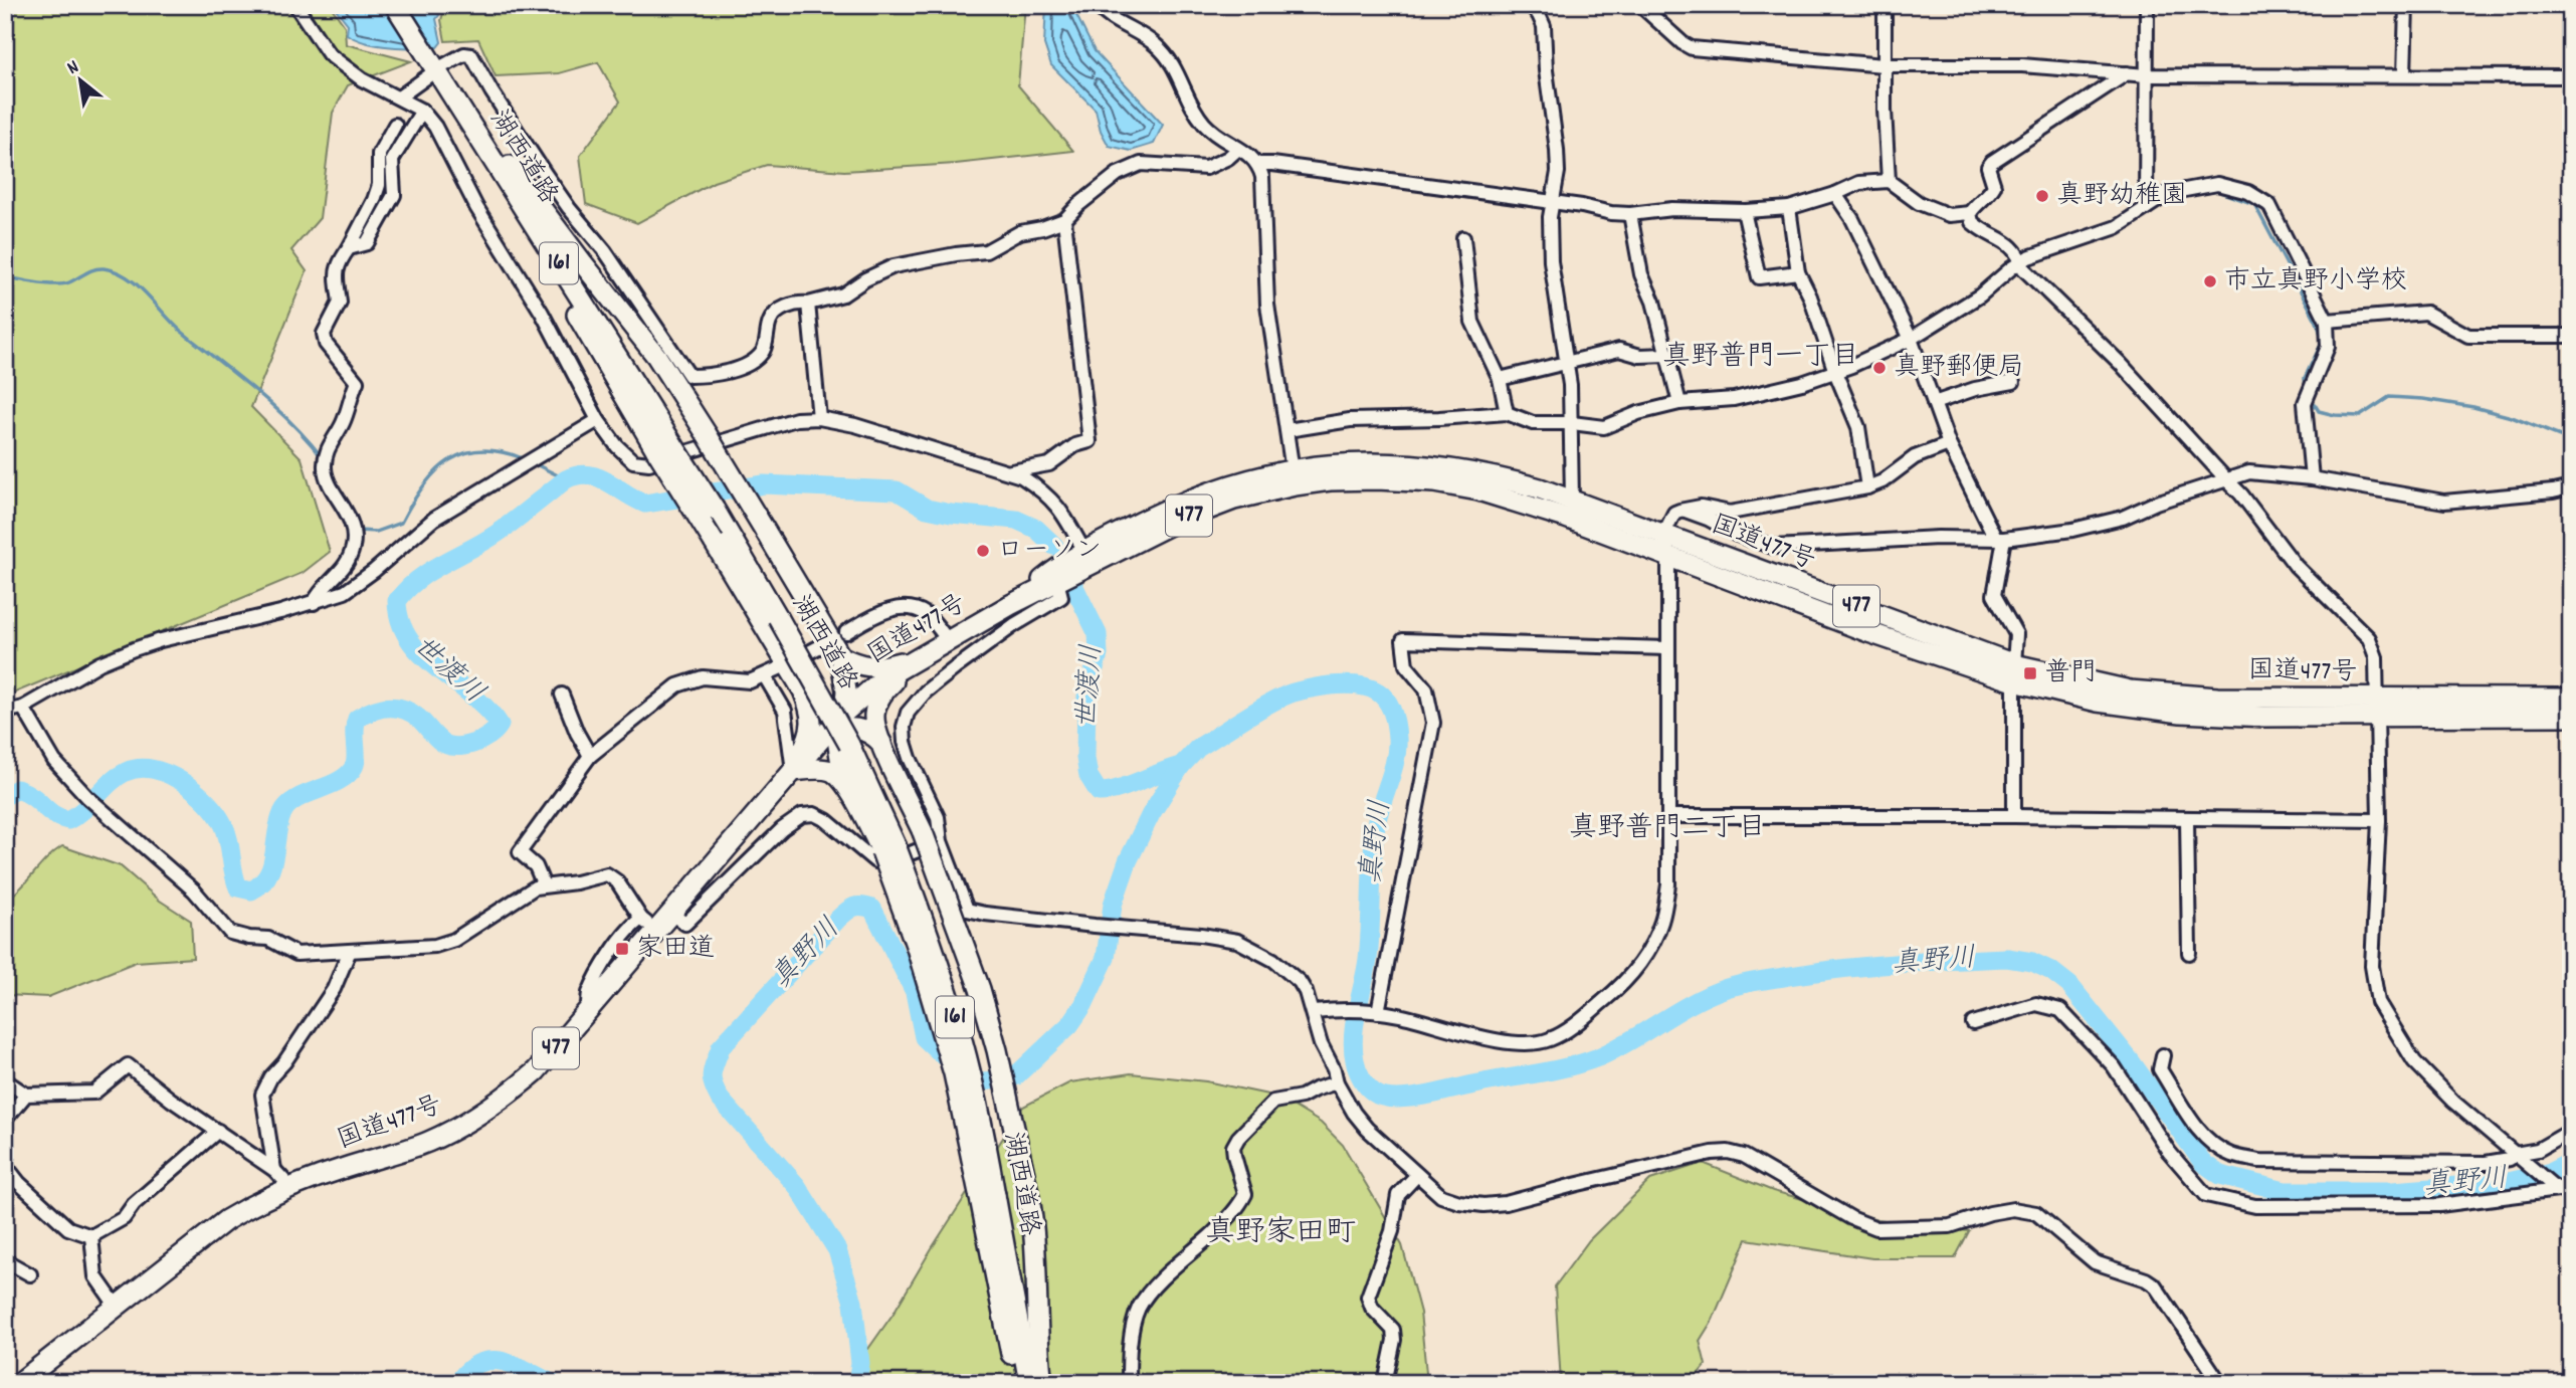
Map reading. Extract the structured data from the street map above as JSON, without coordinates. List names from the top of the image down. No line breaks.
{"streets":{"highway":["湖西道路","161","477","国道477号"]},"crossings":[["湖西道路","国道477号"]],"districts":["真野普門一丁目","真野普門二丁目","真野家田町"],"water":["世渡川","真野川"],"places":{"other":["真野幼稚園","市立真野小学校","真野郵便局","ローソン"],"transit":["普門","家田道"]},"north":"top left"}
